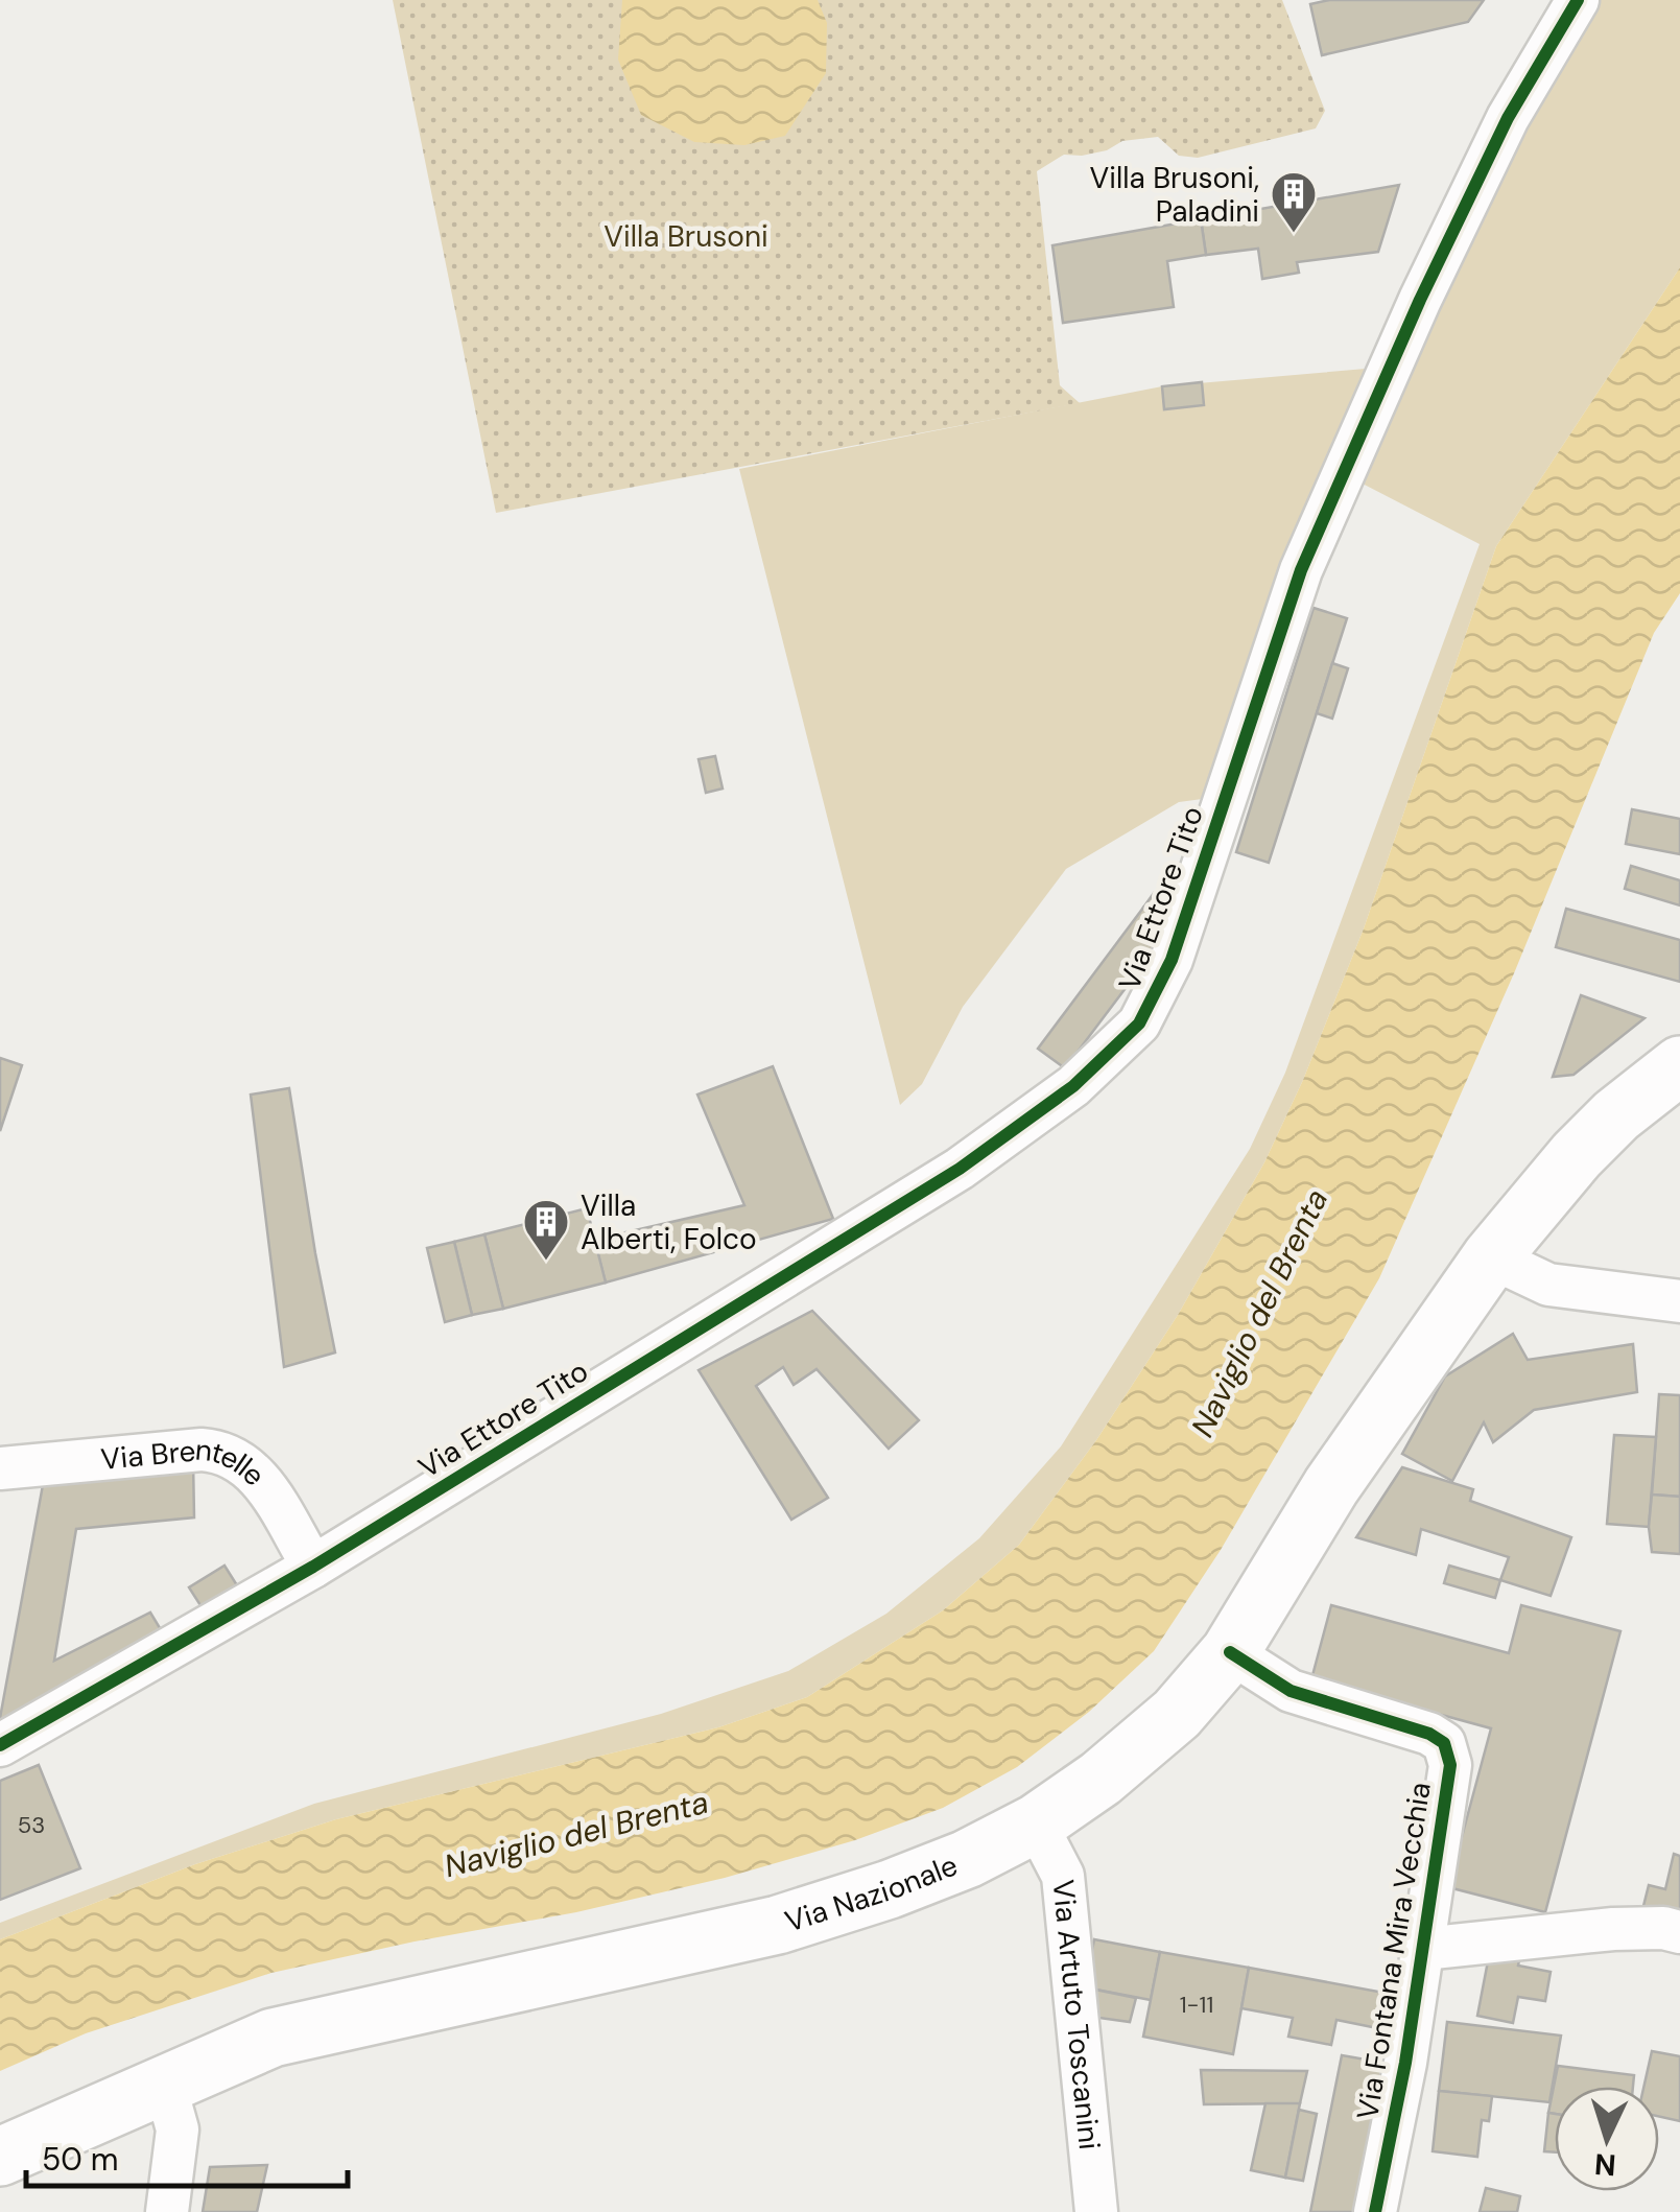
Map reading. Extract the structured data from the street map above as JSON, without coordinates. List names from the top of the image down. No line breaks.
{"streets":{"main road":["Via Nazionale"],"street":["Via Ettore Tito","Via Brentelle","Via Fontana Mira Vecchia","Via Artuto Toscanini"]},"crossings":[["Via Ettore Tito","Via Brentelle"],["Via Nazionale","Via Fontana Mira Vecchia"],["Via Nazionale","Via Artuto Toscanini"]],"water":["Naviglio del Brenta"],"parks":["Villa Brusoni"],"places":{"building":["Villa Brusoni, Paladini","Villa Alberti, Folco"]},"house_numbers":["53","1-11"],"scale_bar":"50 m","north":"bottom"}
